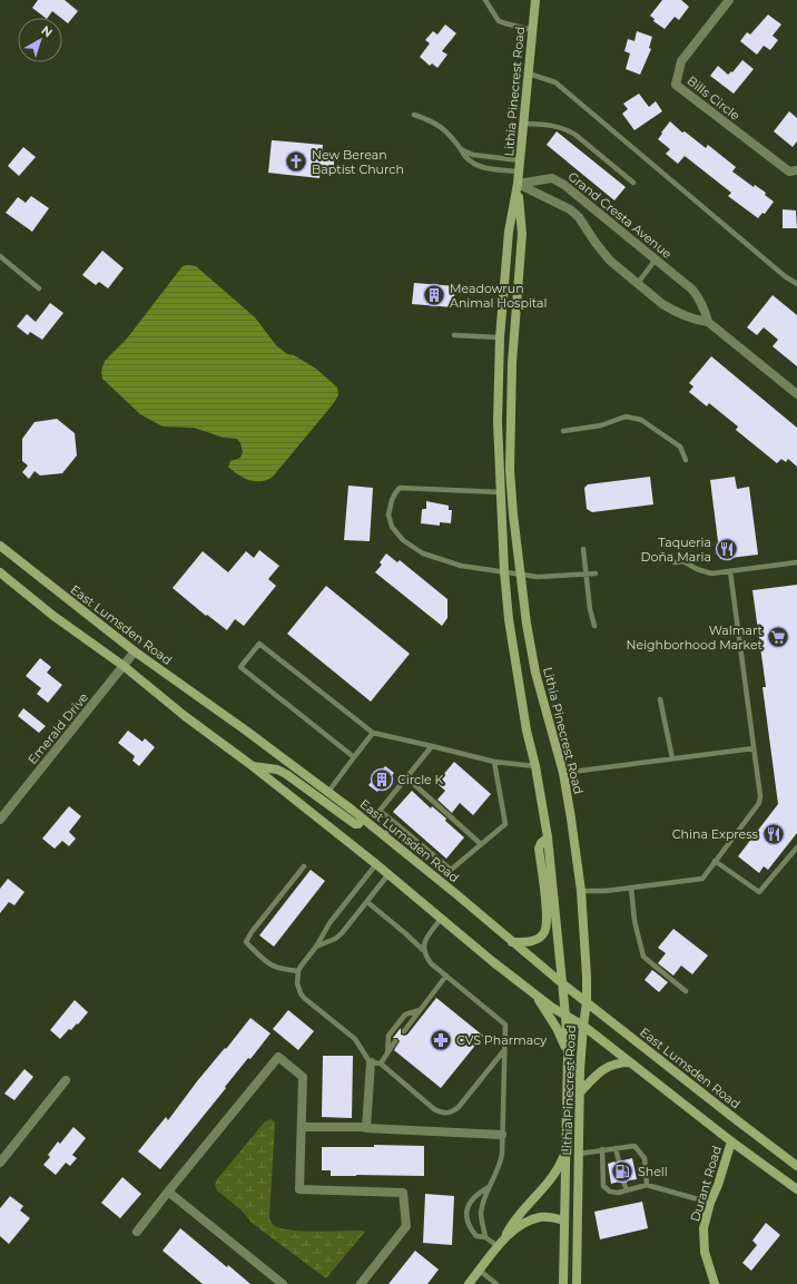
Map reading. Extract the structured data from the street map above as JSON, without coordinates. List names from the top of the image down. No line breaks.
{"streets":{"main road":["Lithia Pinecrest Road","East Lumsden Road","Durant Road"],"street":["Bills Circle","Grand Cresta Avenue","Emerald Drive"]},"crossings":[["Lithia Pinecrest Road","Grand Cresta Avenue"],["Lithia Pinecrest Road","East Lumsden Road"],["East Lumsden Road","Emerald Drive"]],"places":{"church":["New Berean Baptist Church"],"building":["Meadowrun Animal Hospital","Circle K"],"restaurant":["Taqueria Doña Maria","China Express"],"supermarket":["Walmart Neighborhood Market"],"pharmacy":["CVS Pharmacy"],"fuel station":["Shell"]},"north":"top right"}
